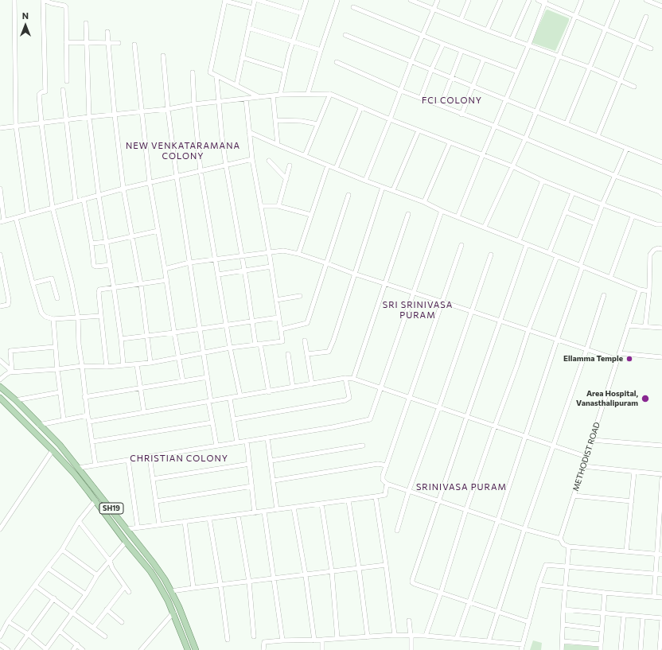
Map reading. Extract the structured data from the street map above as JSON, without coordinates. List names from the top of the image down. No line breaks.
{"streets":{"main road":["SH19"],"street":["METHODIST ROAD"]},"districts":["FCI COLONY","NEW VENKATARAMANA COLONY","SRI SRINIVASA PURAM","CHRISTIAN COLONY","SRINIVASA PURAM"],"places":["Ellamma Temple","Area Hospital, Vanasthalipuram"],"north":"top"}
